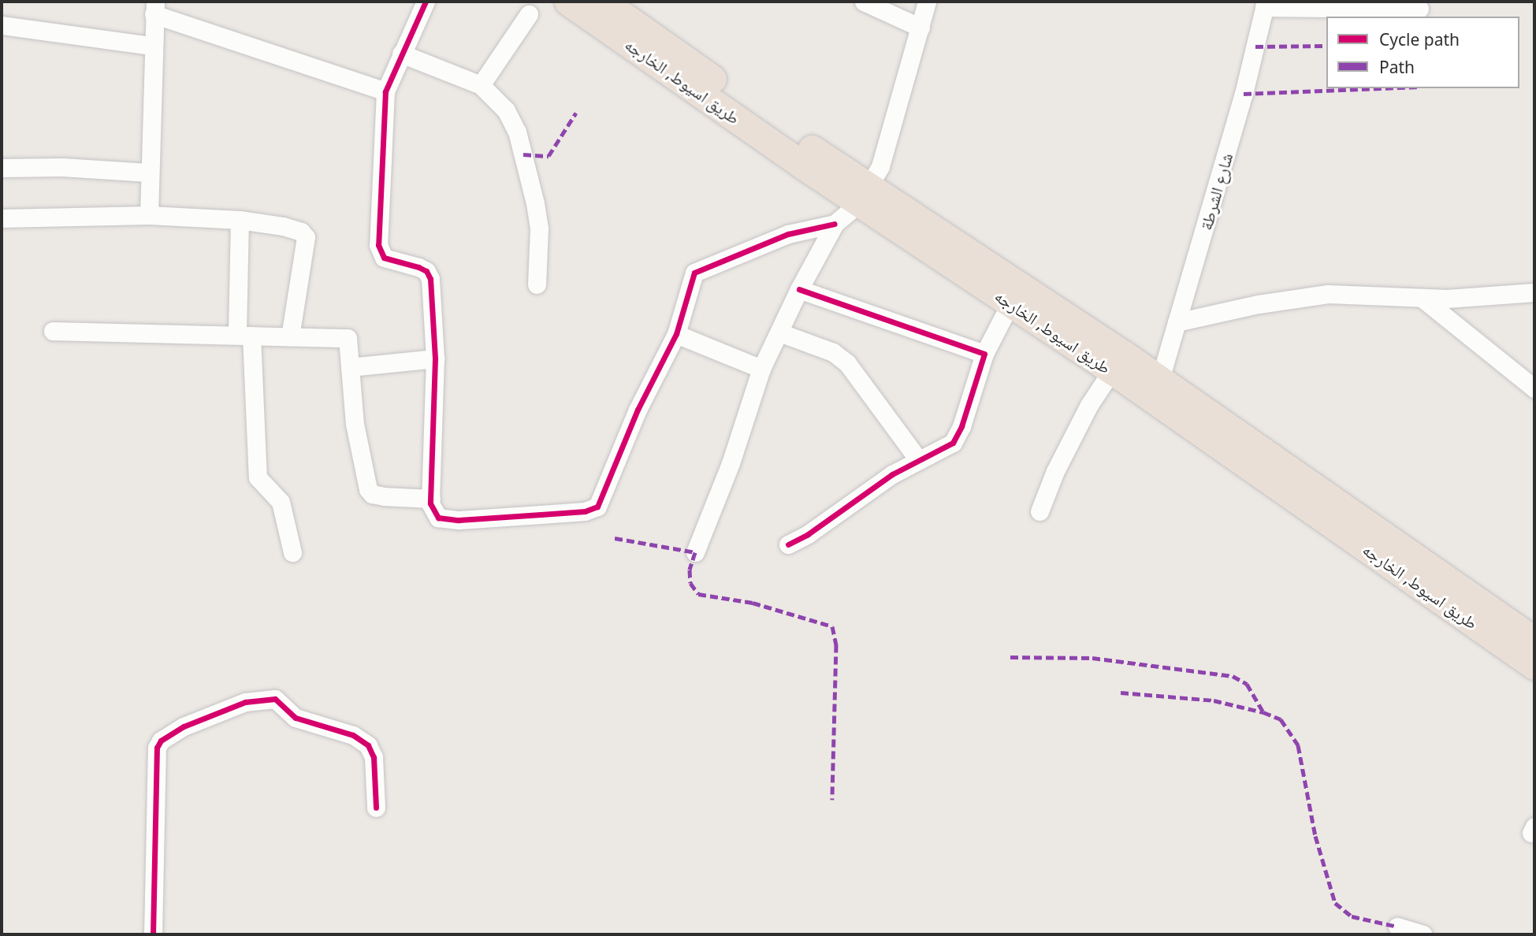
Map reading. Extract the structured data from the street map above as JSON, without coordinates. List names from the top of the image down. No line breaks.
{"streets":{"highway":["طريق اسيوط, الخارجه"],"street":["شارع الشرطة"]},"crossings":[["طريق اسيوط, الخارجه","شارع الشرطة"]],"legend":["Cycle path","Path"]}
